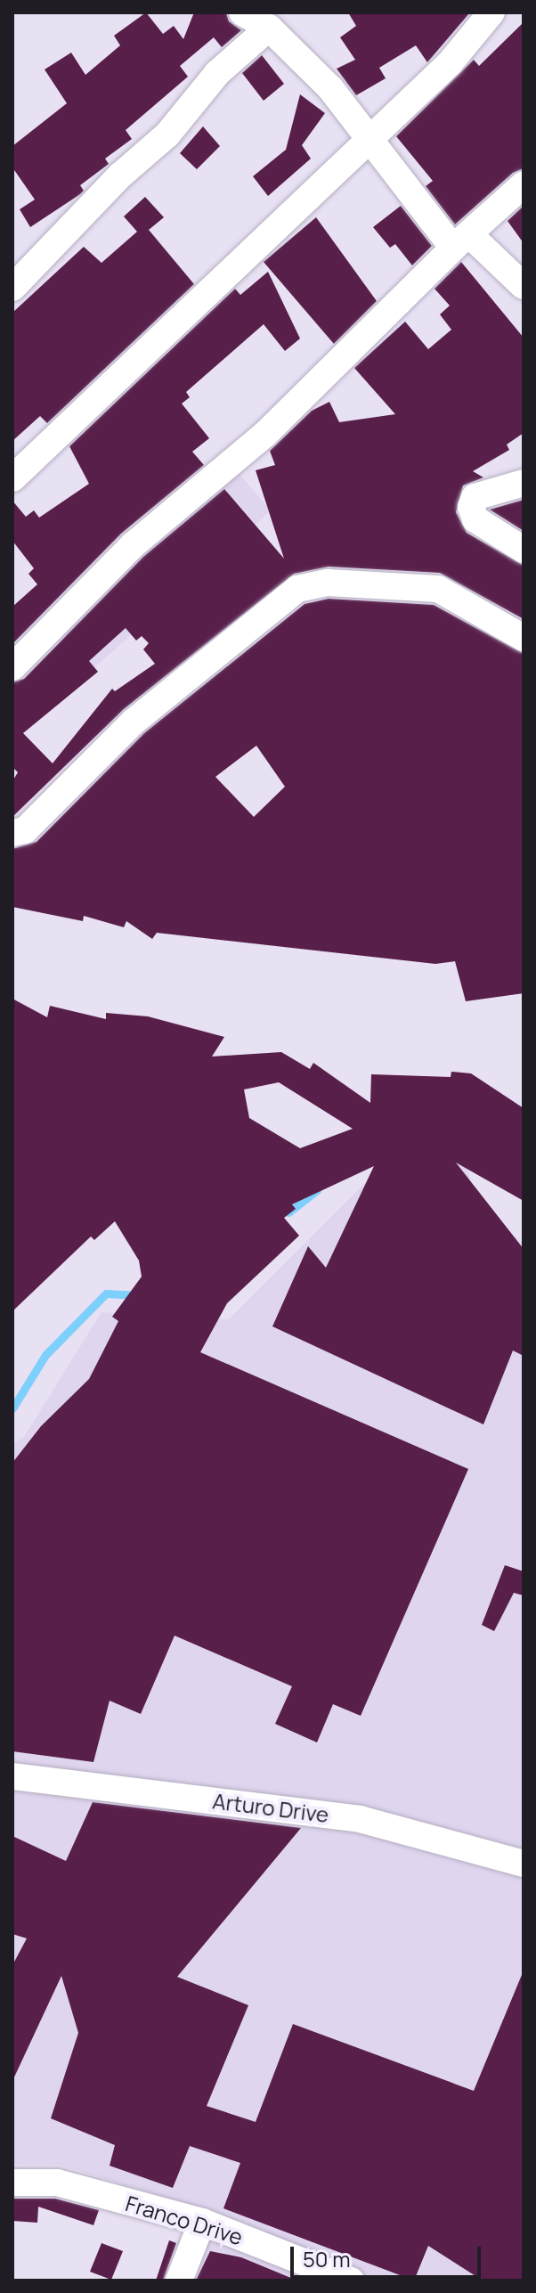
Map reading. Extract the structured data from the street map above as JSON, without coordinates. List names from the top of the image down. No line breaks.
{"streets":{"street":["Arturo Drive","Franco Drive"]},"scale_bar":"50 m"}
